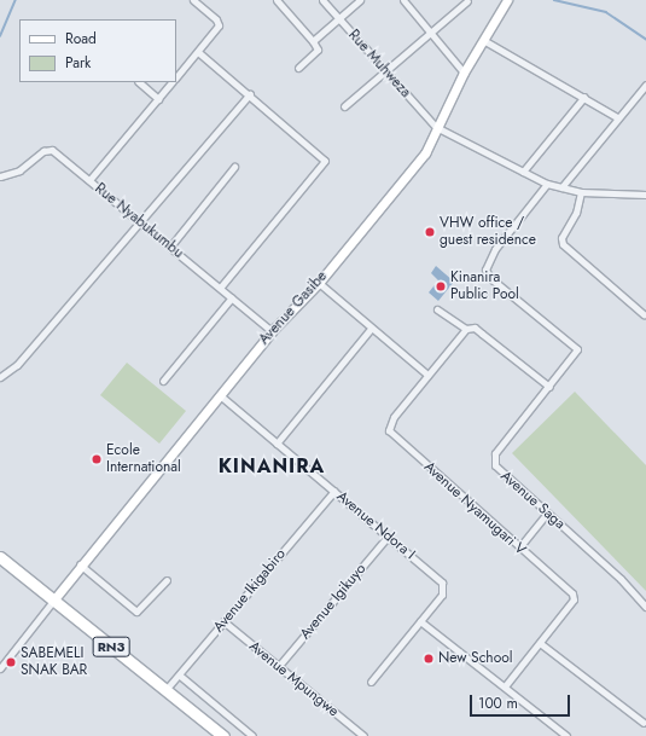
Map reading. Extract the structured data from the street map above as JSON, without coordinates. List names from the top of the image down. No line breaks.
{"streets":{"highway":["RN3"],"street":["Rue Muhweza","Rue Nyabukumbu","Avenue Gasibe","Avenue Saga","Avenue Nyamugari V","Avenue Ndora I","Avenue Ikigabiro","Avenue Igikuyo","Avenue Mpungwe"]},"crossings":[["Rue Muhweza","Avenue Gasibe"],["Rue Nyabukumbu","Avenue Gasibe"],["Avenue Gasibe","Avenue Ndora I"],["Avenue Gasibe","RN3"],["Avenue Ndora I","Avenue Ikigabiro"],["Avenue Ndora I","Avenue Igikuyo"],["Avenue Ikigabiro","RN3"],["Avenue Ikigabiro","Avenue Mpungwe"],["Avenue Igikuyo","Avenue Mpungwe"]],"districts":["KINANIRA"],"places":["VHW office / guest residence","Kinanira Public Pool","Ecole International","New School","SABEMELI SNAK BAR"],"legend":["Road","Park"],"scale_bar":"100 m"}
